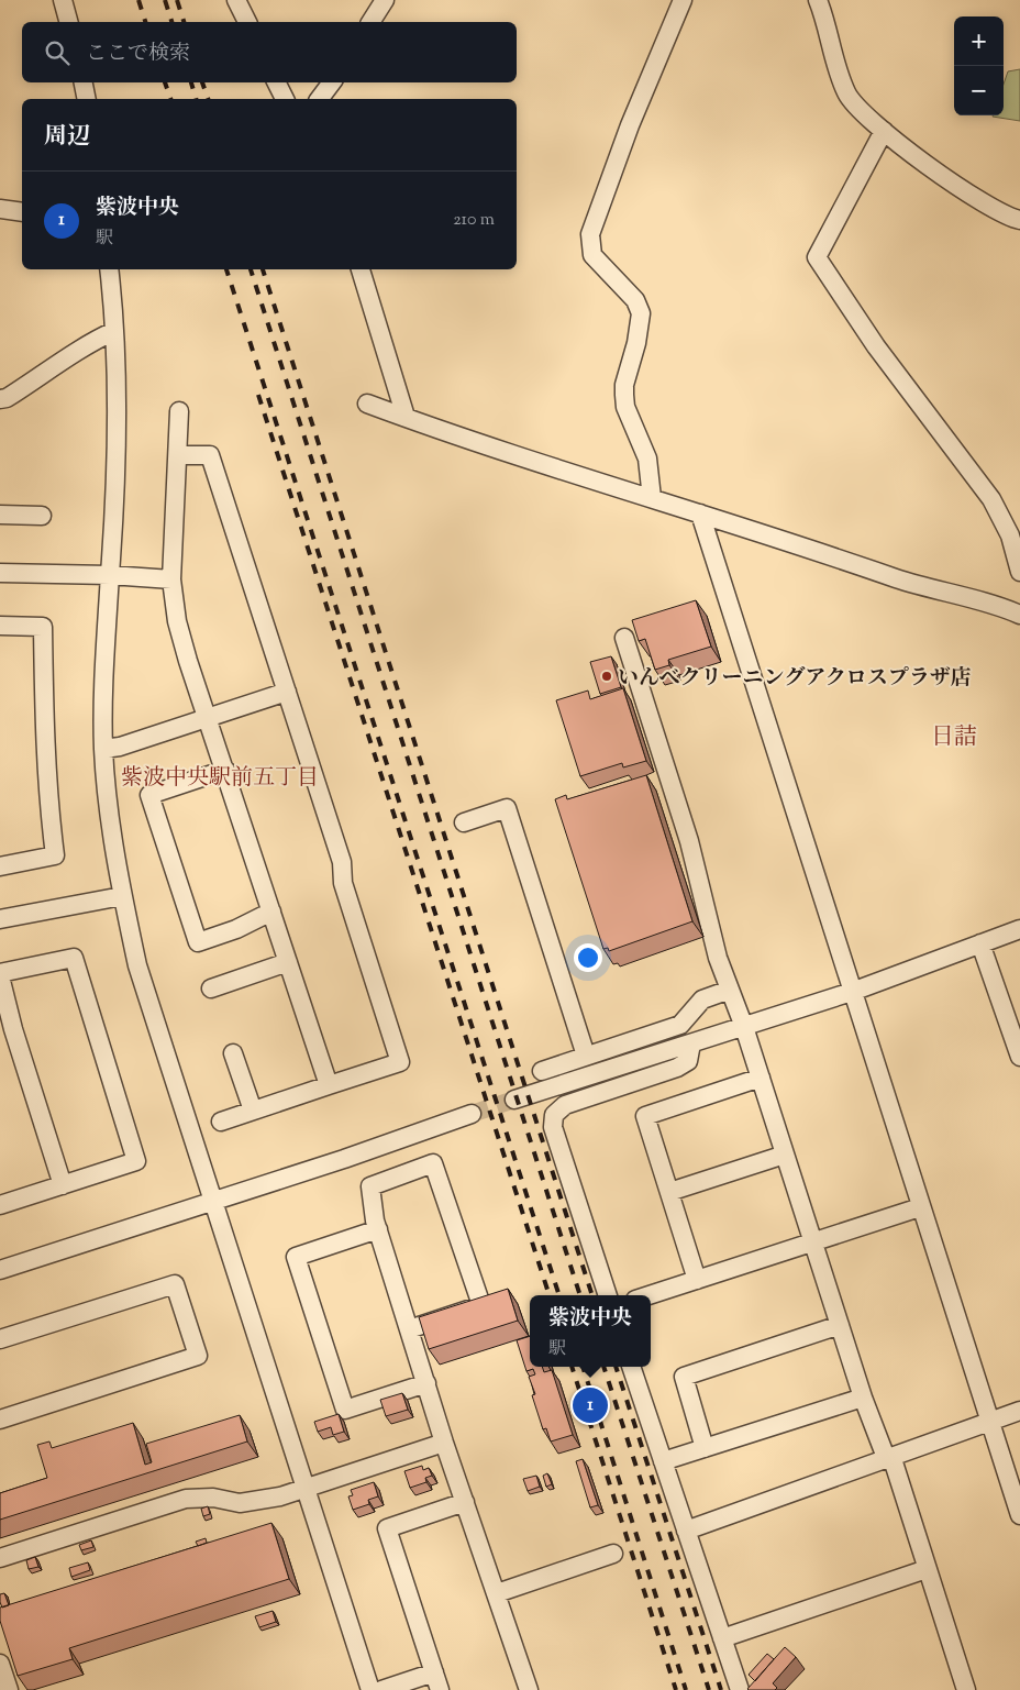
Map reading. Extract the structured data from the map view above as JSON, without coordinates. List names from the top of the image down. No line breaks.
{"districts":["日詰","紫波中央駅前五丁目"],"places":["いんべクリーニングアクロスプラザ店"],"page":{"map_buttons":["+","−"],"search":"ここで検索","heading":"周辺","list":[{"mark":"1","name":"紫波中央","note":"駅","value":"210 m"}],"popup":["紫波中央","駅"],"pins":"1"}}
